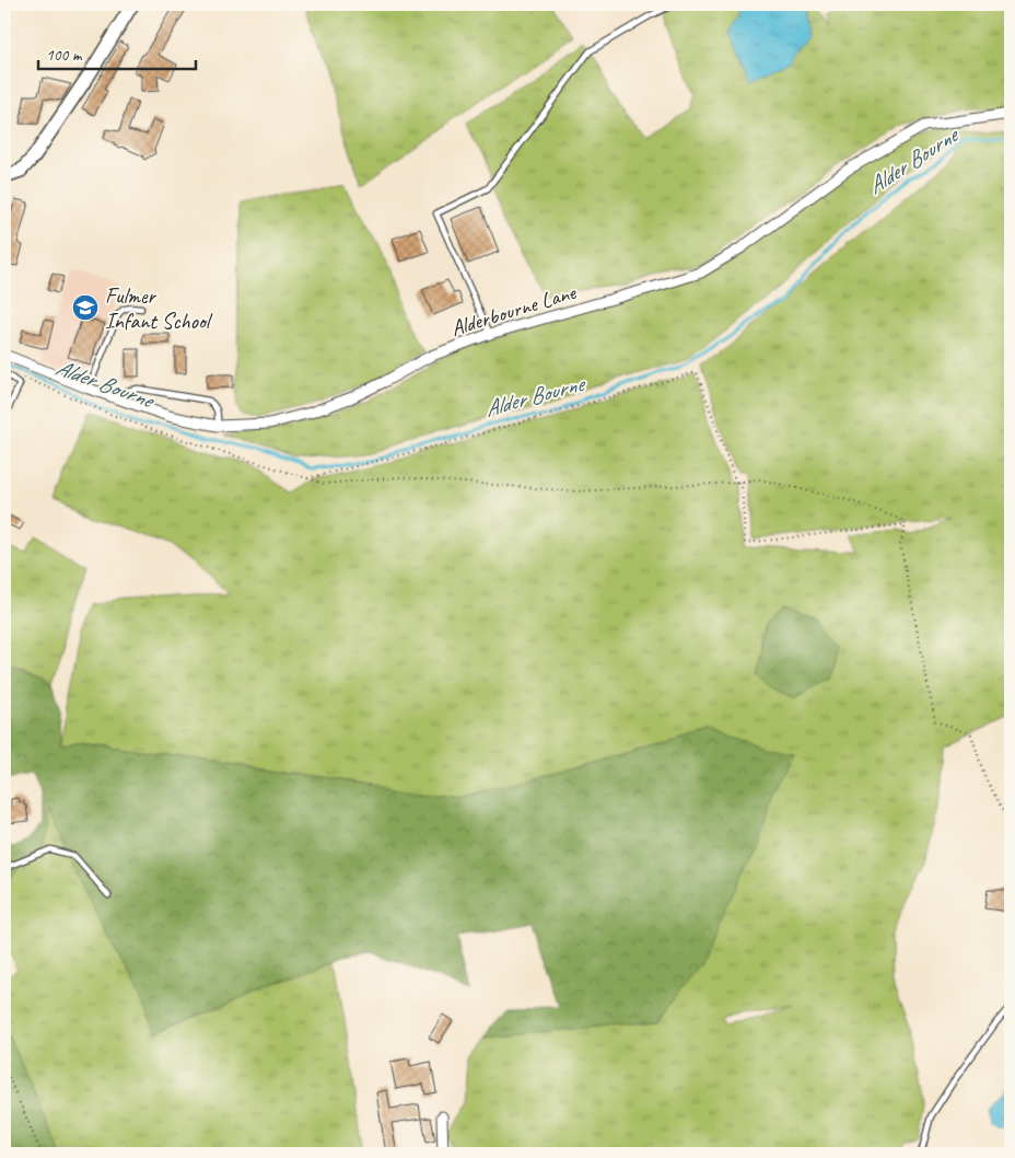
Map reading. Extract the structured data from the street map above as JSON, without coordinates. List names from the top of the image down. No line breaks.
{"streets":{"street":["Alderbourne Lane"]},"water":["Alder Bourne"],"places":{"school or university":["Fulmer Infant School"]},"scale_bar":"100 m"}
